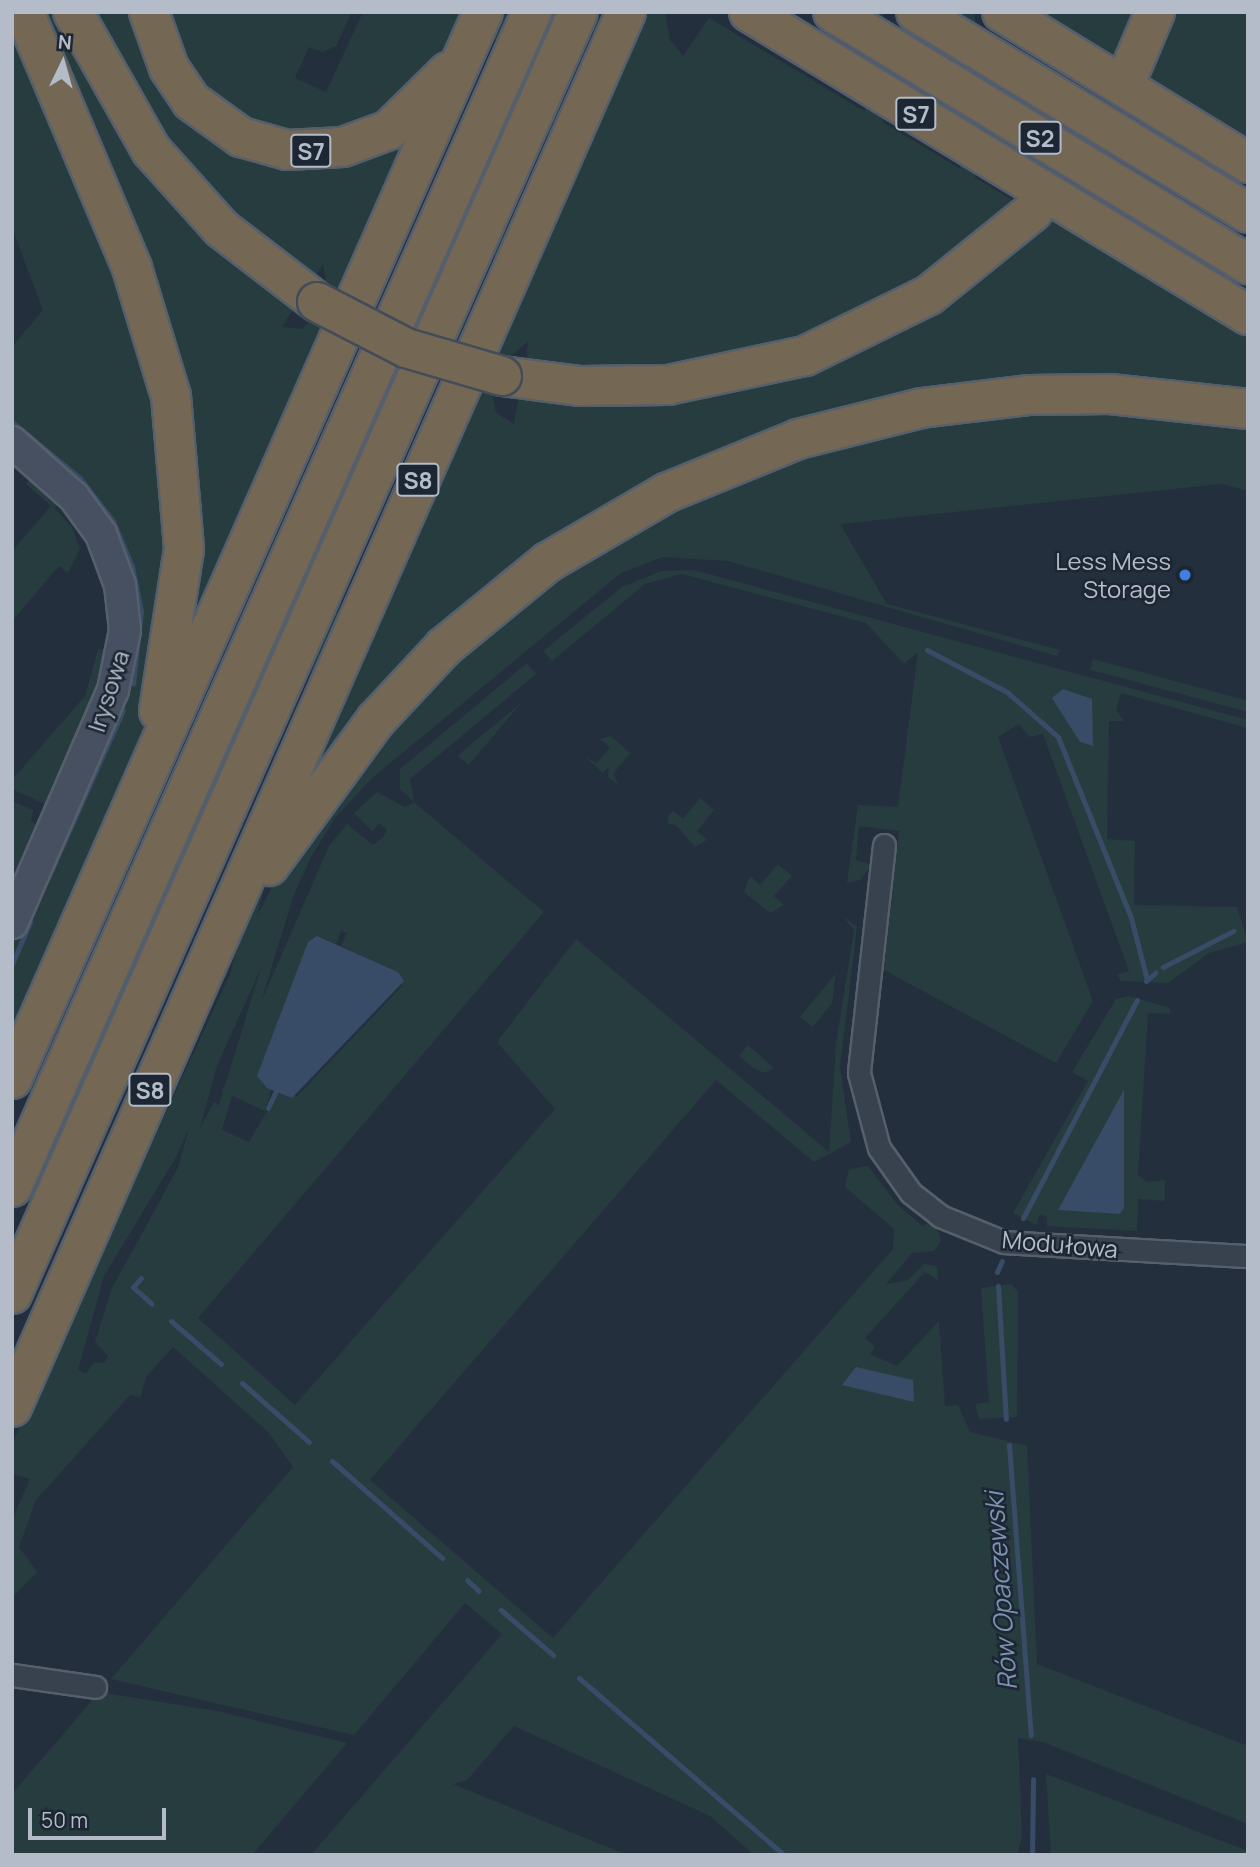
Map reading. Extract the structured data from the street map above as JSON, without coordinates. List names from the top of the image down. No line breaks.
{"streets":{"highway":["S7","S2","S8"],"street":["Irysowa","Modułowa"]},"water":["Rów Opaczewski"],"places":["Less Mess Storage"],"scale_bar":"50 m","north":"top"}
